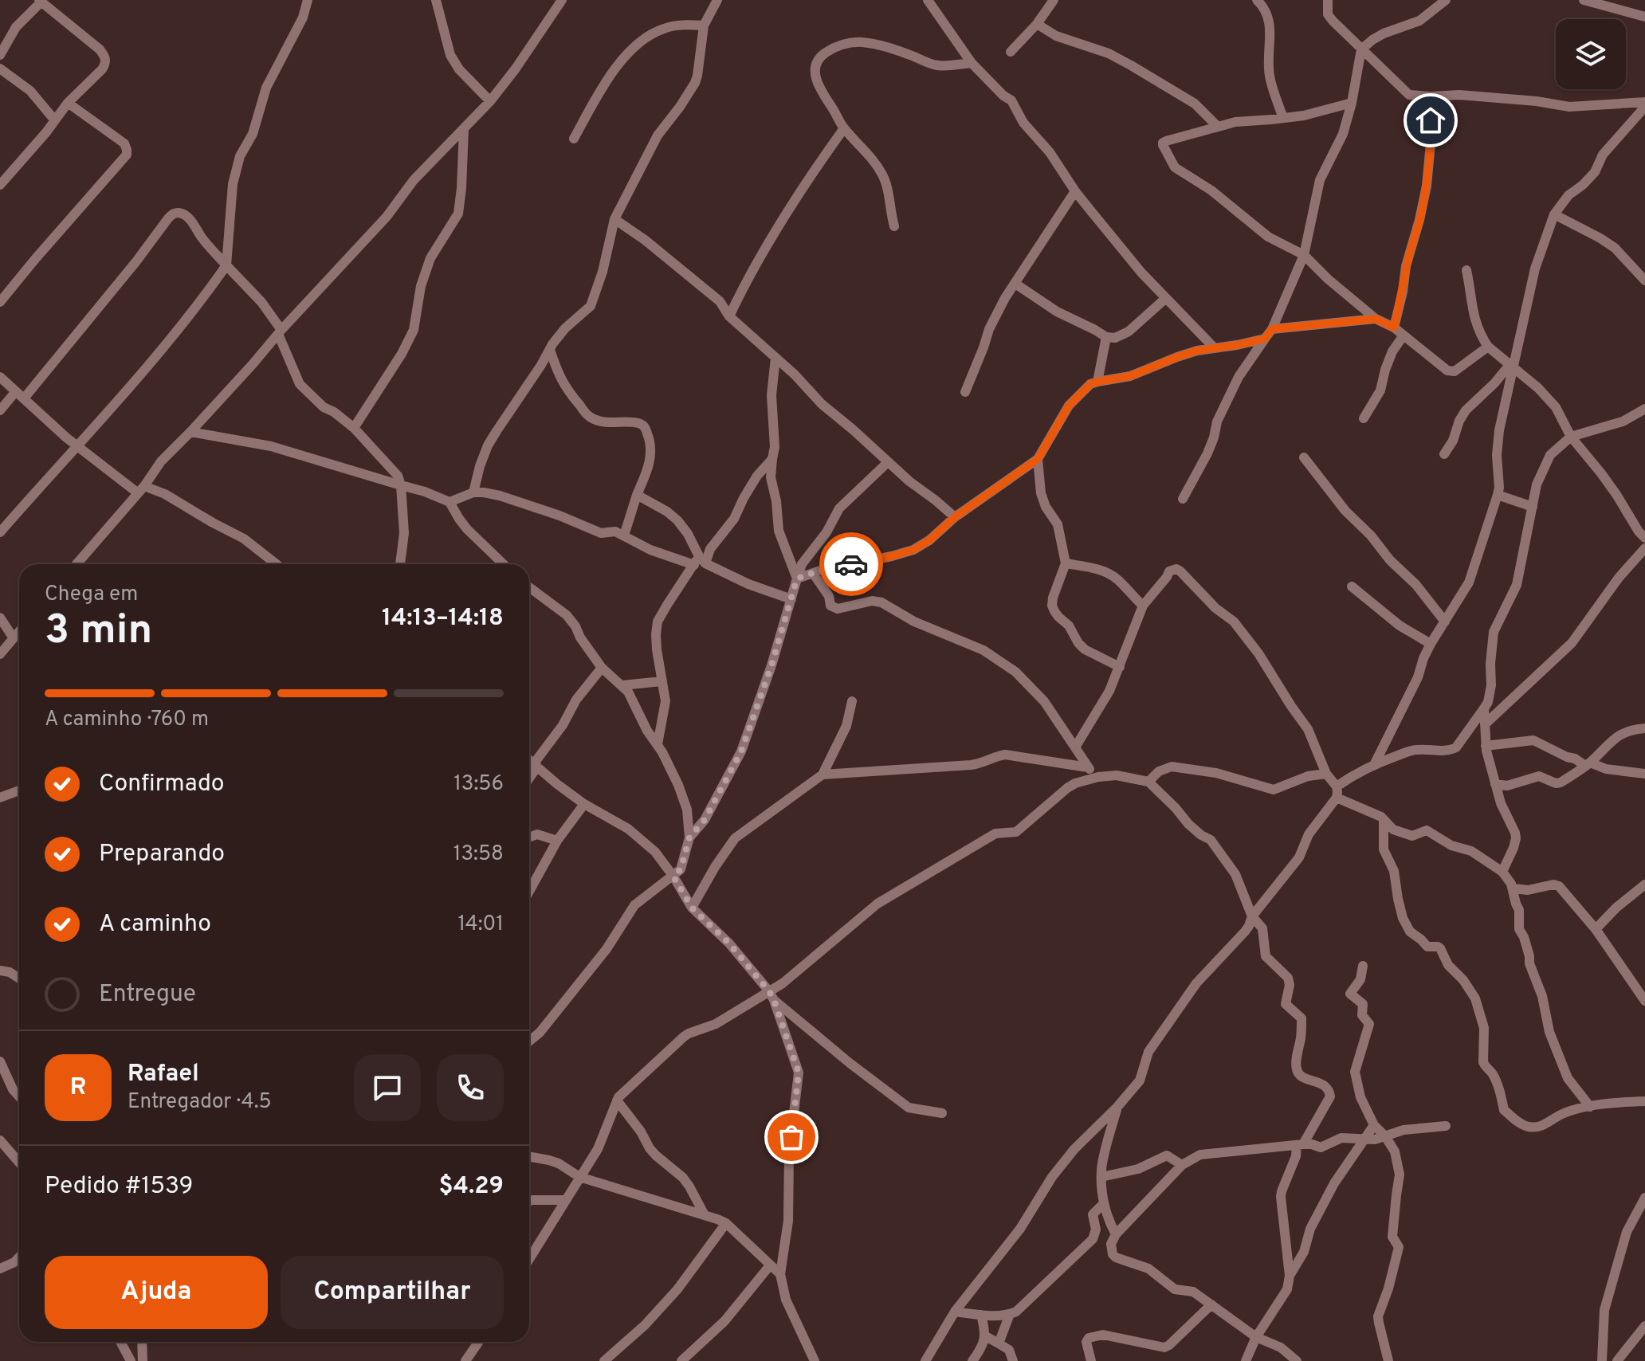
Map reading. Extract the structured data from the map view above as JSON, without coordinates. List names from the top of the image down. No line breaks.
{"page":{"heading":["3 min","Chega em","14:13–14:18"],"panel":["Rafael","Entregador · 4.5","Pedido #1539","$4.29"],"bar":"A caminho · 760 m","list":[["Confirmado","13:56"],["Preparando","13:58"],["A caminho","14:01"],"Entregue"],"round":"R","buttons":["Ajuda","Compartilhar"]}}
